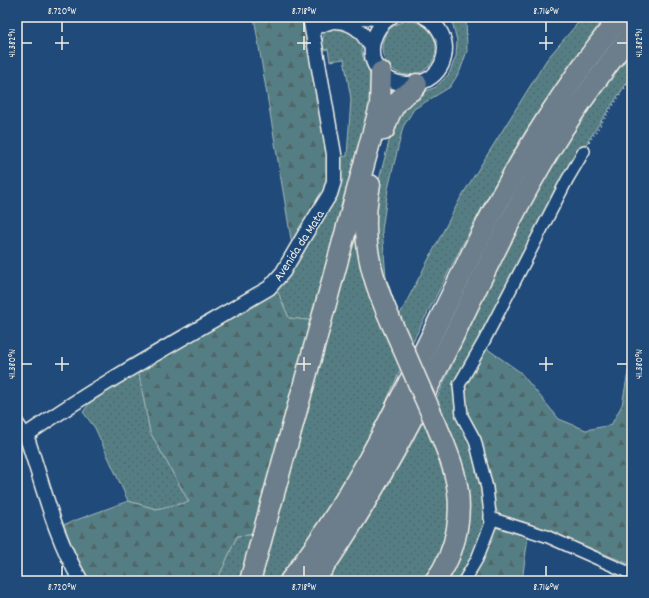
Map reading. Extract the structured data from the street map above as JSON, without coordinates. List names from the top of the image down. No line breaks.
{"streets":{"street":["Avenida da Mata"]},"coordinates":["8.720°W","8.718°W","8.716°W","41.382°N","41.380°N"]}
